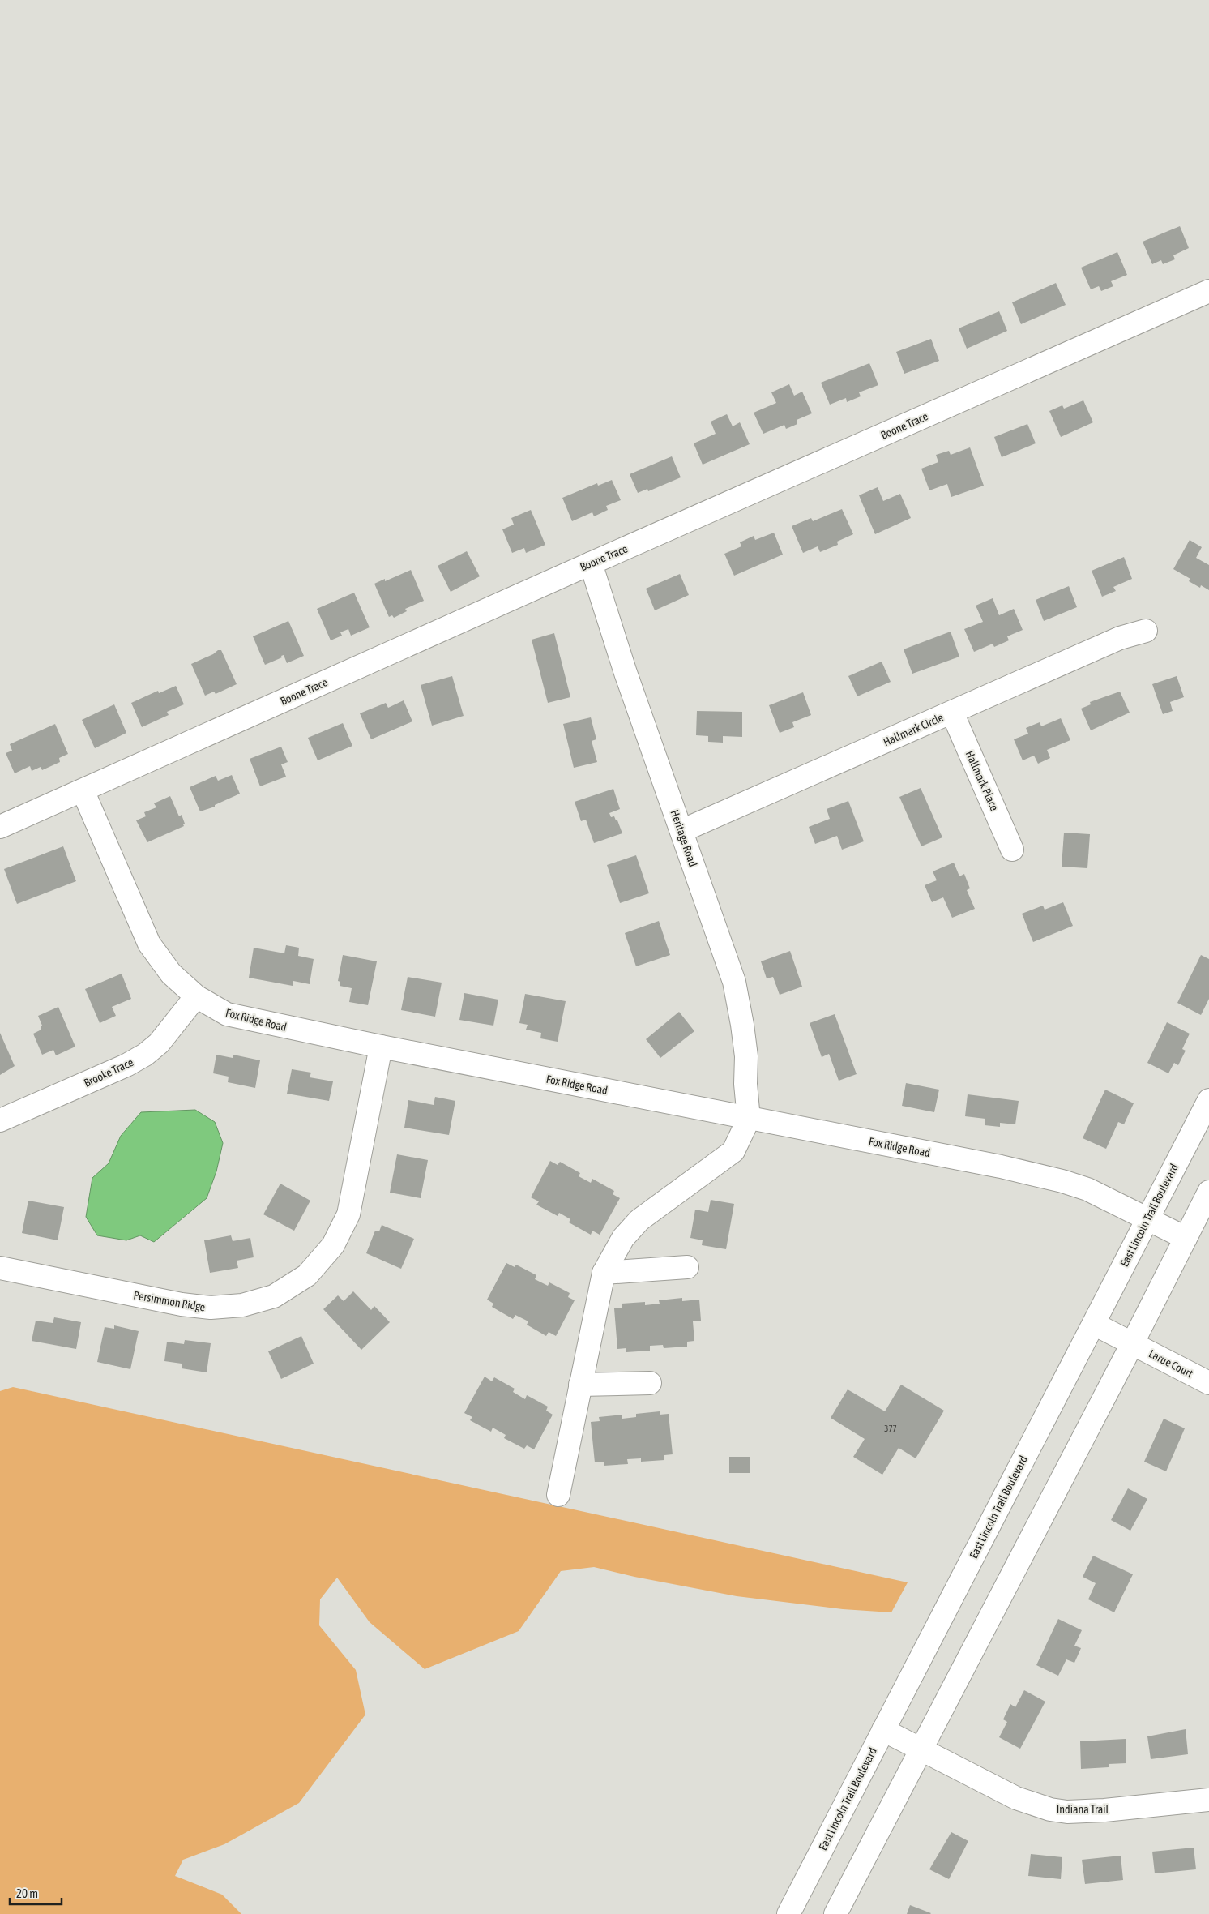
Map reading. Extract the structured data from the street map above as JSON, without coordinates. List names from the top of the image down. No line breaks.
{"streets":{"street":["Boone Trace","Hallmark Circle","Hallmark Place","Heritage Road","Fox Ridge Road","Brooke Trace","East Lincoln Trail Boulevard","Persimmon Ridge","Larue Court","Indiana Trail"]},"crossings":[["Boone Trace","Heritage Road"],["Boone Trace","Fox Ridge Road"],["Hallmark Circle","Hallmark Place"],["Hallmark Circle","Heritage Road"],["Heritage Road","Fox Ridge Road"],["Fox Ridge Road","Brooke Trace"],["Fox Ridge Road","East Lincoln Trail Boulevard"],["Fox Ridge Road","Persimmon Ridge"],["East Lincoln Trail Boulevard","Larue Court"],["East Lincoln Trail Boulevard","Indiana Trail"]],"house_numbers":["377"],"scale_bar":"20 m"}
